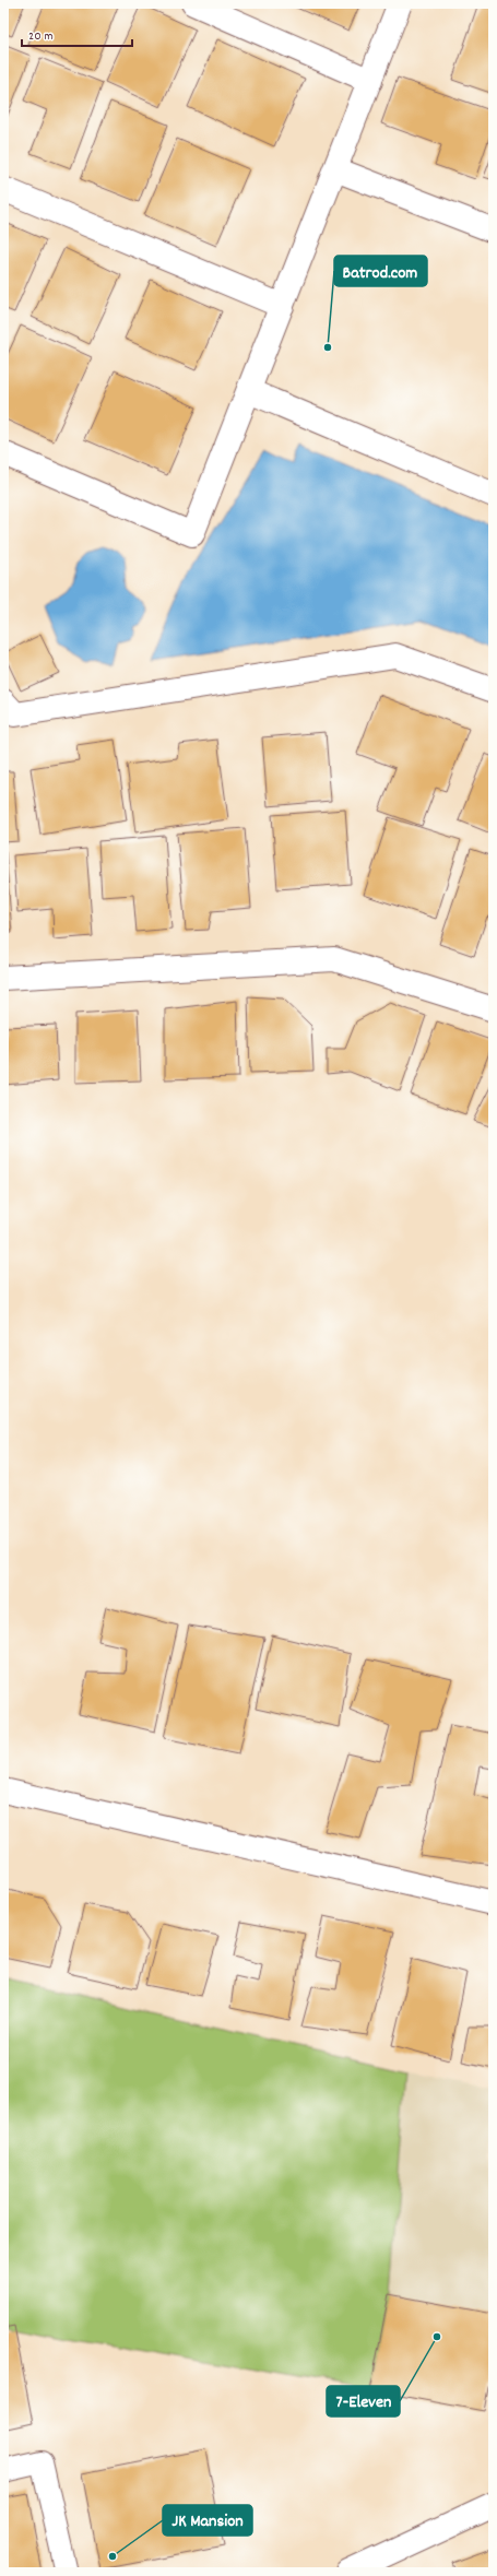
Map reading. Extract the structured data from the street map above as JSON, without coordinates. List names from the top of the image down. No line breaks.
{"places":["Batrod.com","7-Eleven","JK Mansion"],"scale_bar":"20 m"}
